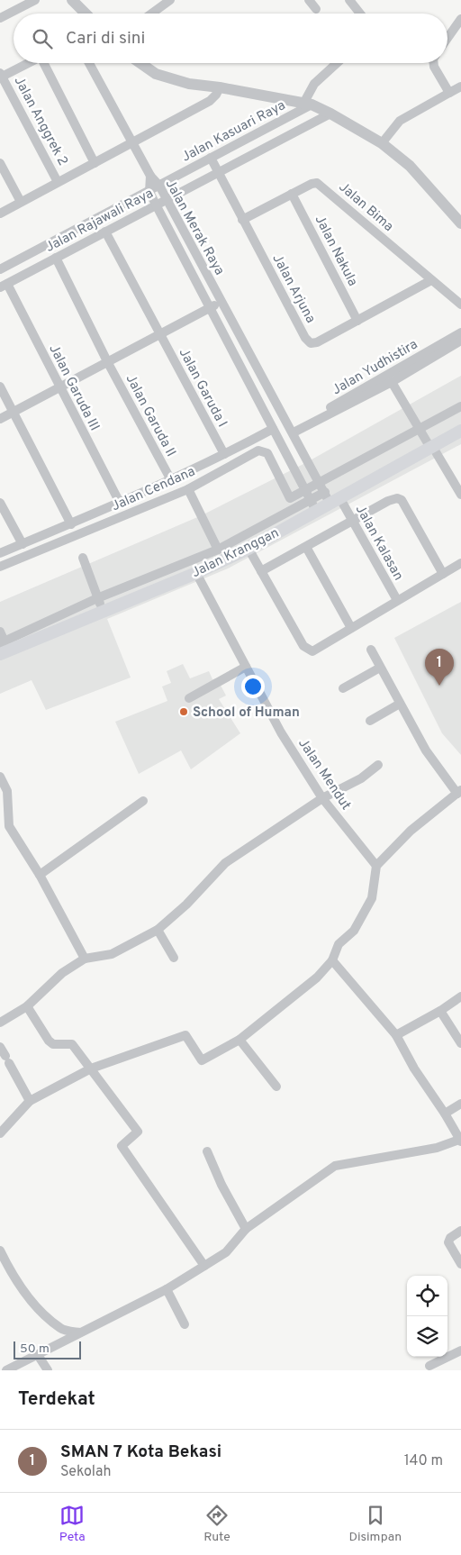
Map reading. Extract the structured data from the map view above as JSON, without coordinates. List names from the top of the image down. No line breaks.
{"streets":{"main road":["Jalan Kranggan"],"street":["Jalan Anggrek 2","Jalan Kasuari Raya","Jalan Bima","Jalan Rajawali Raya","Jalan Merak Raya","Jalan Nakula","Jalan Arjuna","Jalan Yudhistira","Jalan Garuda III","Jalan Garuda I","Jalan Garuda II","Jalan Cendana","Jalan Kalasan","Jalan Mendut"]},"crossings":[["Jalan Kasuari Raya","Jalan Merak Raya"],["Jalan Kasuari Raya","Jalan Arjuna"],["Jalan Bima","Jalan Nakula"],["Jalan Bima","Jalan Arjuna"],["Jalan Rajawali Raya","Jalan Merak Raya"],["Jalan Rajawali Raya","Jalan Arjuna"],["Jalan Rajawali Raya","Jalan Garuda III"],["Jalan Rajawali Raya","Jalan Garuda I"],["Jalan Rajawali Raya","Jalan Garuda II"],["Jalan Merak Raya","Jalan Cendana"],["Jalan Merak Raya","Jalan Kalasan"],["Jalan Merak Raya","Jalan Kranggan"],["Jalan Nakula","Jalan Arjuna"],["Jalan Kalasan","Jalan Kranggan"],["Jalan Kranggan","Jalan Mendut"]],"places":["School of Human"],"scale_bar":"50 m","page":{"search":"Cari di sini","pins":"1","scale":"50 m","heading":"Terdekat","list":[{"mark":"1","name":"SMAN 7 Kota Bekasi","note":"Sekolah","value":"140 m"}],"nav":["Peta","Rute","Disimpan"]}}
